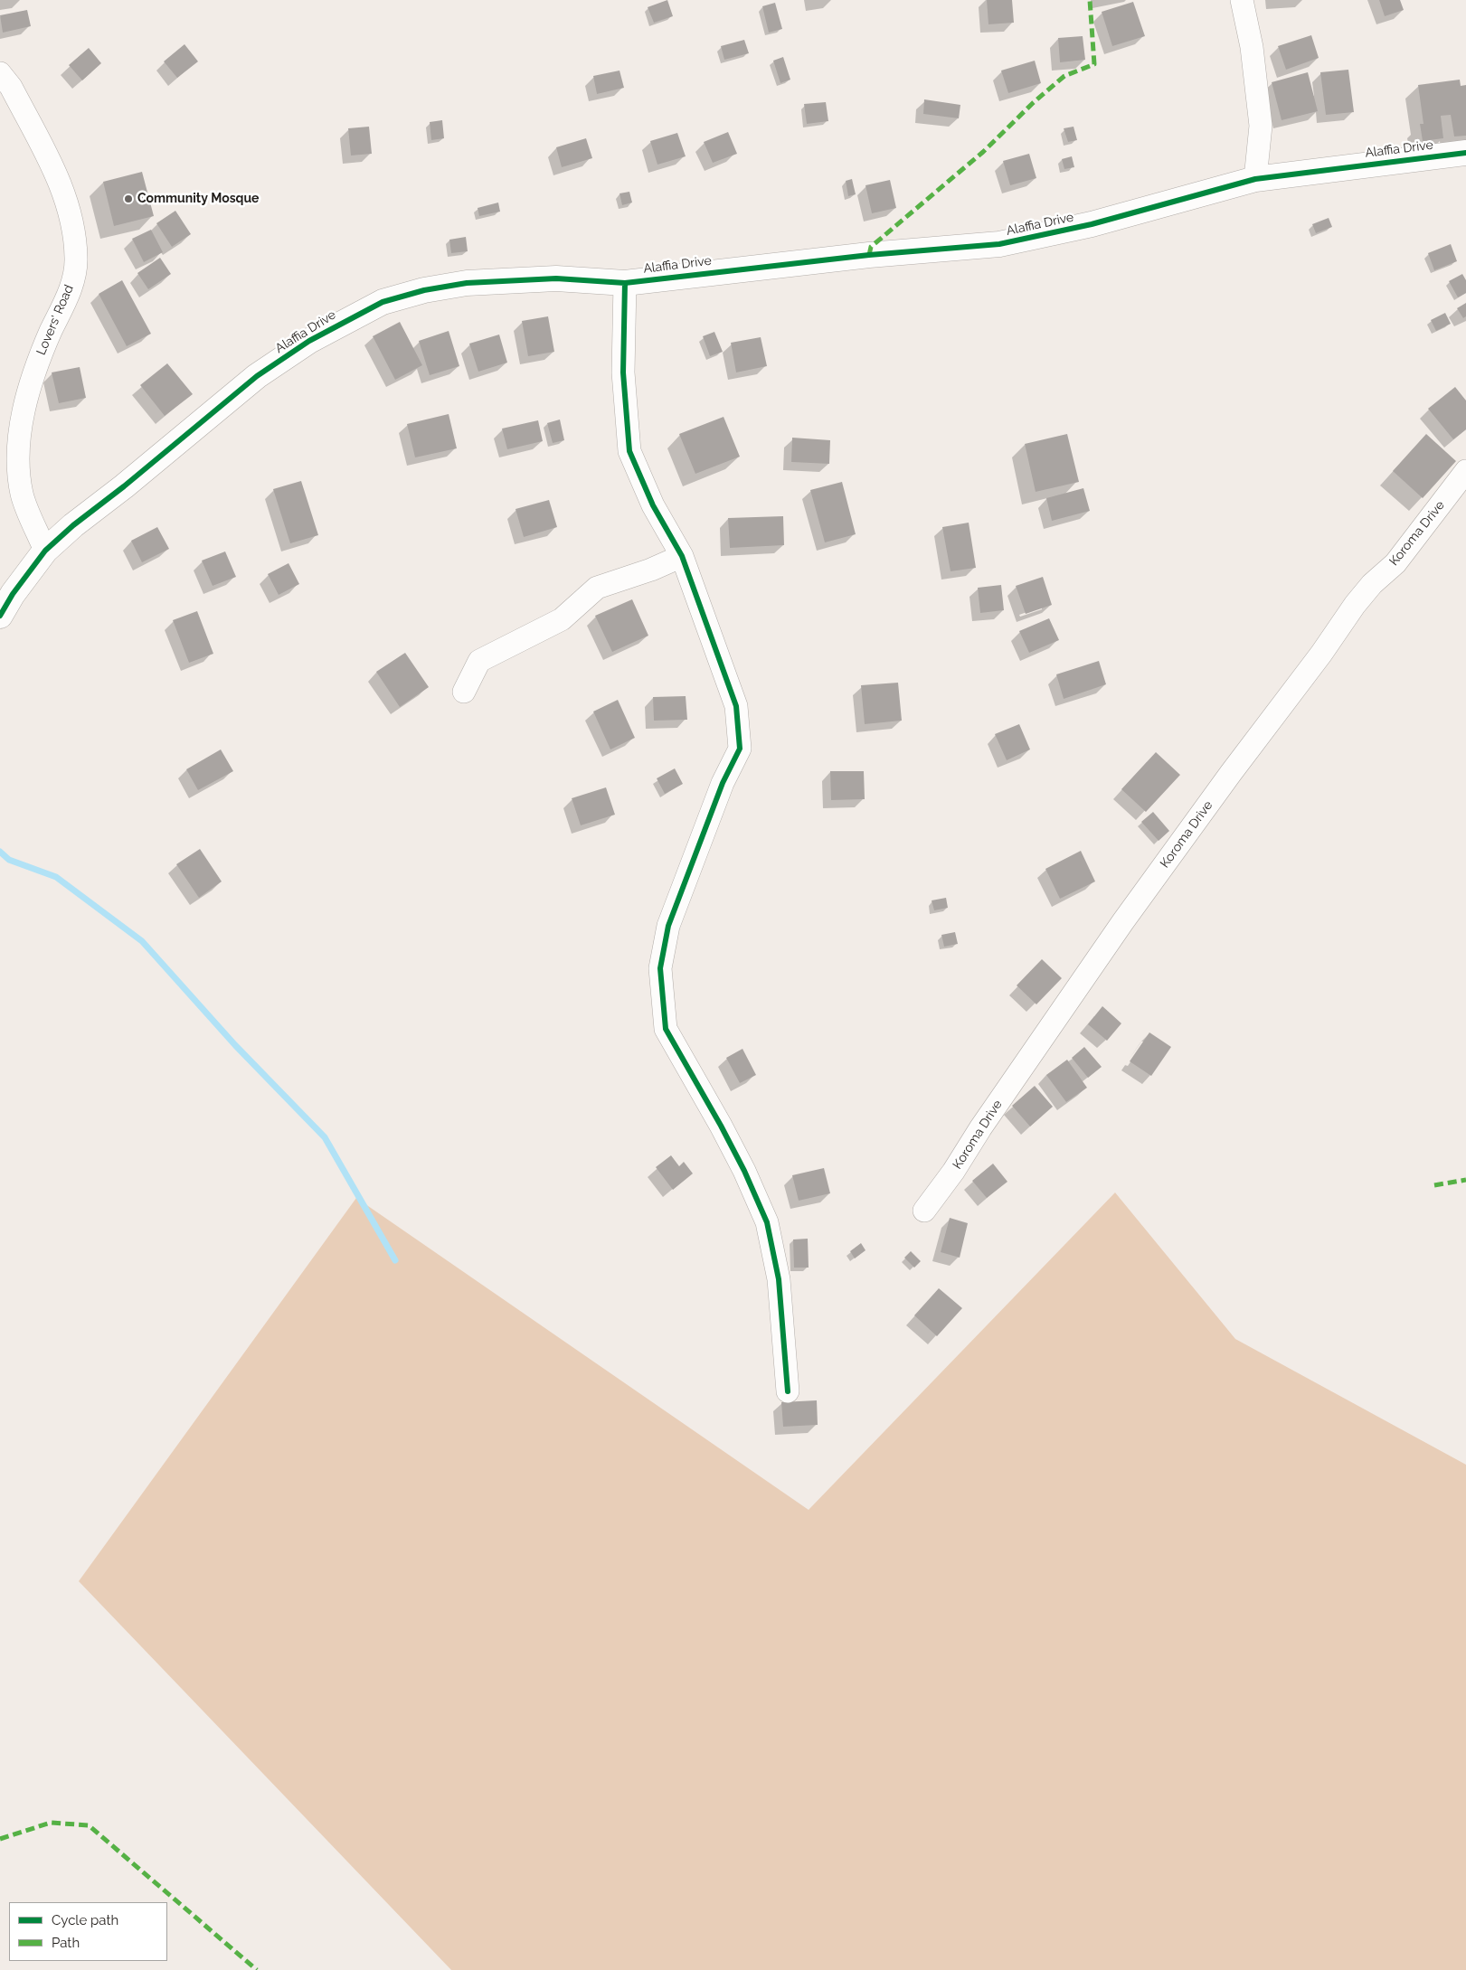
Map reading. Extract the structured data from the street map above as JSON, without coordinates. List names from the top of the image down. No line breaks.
{"streets":{"street":["Alaffia Drive","Lovers' Road","Koroma Drive"]},"crossings":[["Alaffia Drive","Lovers' Road"]],"places":["Community Mosque"],"legend":["Cycle path","Path"]}
